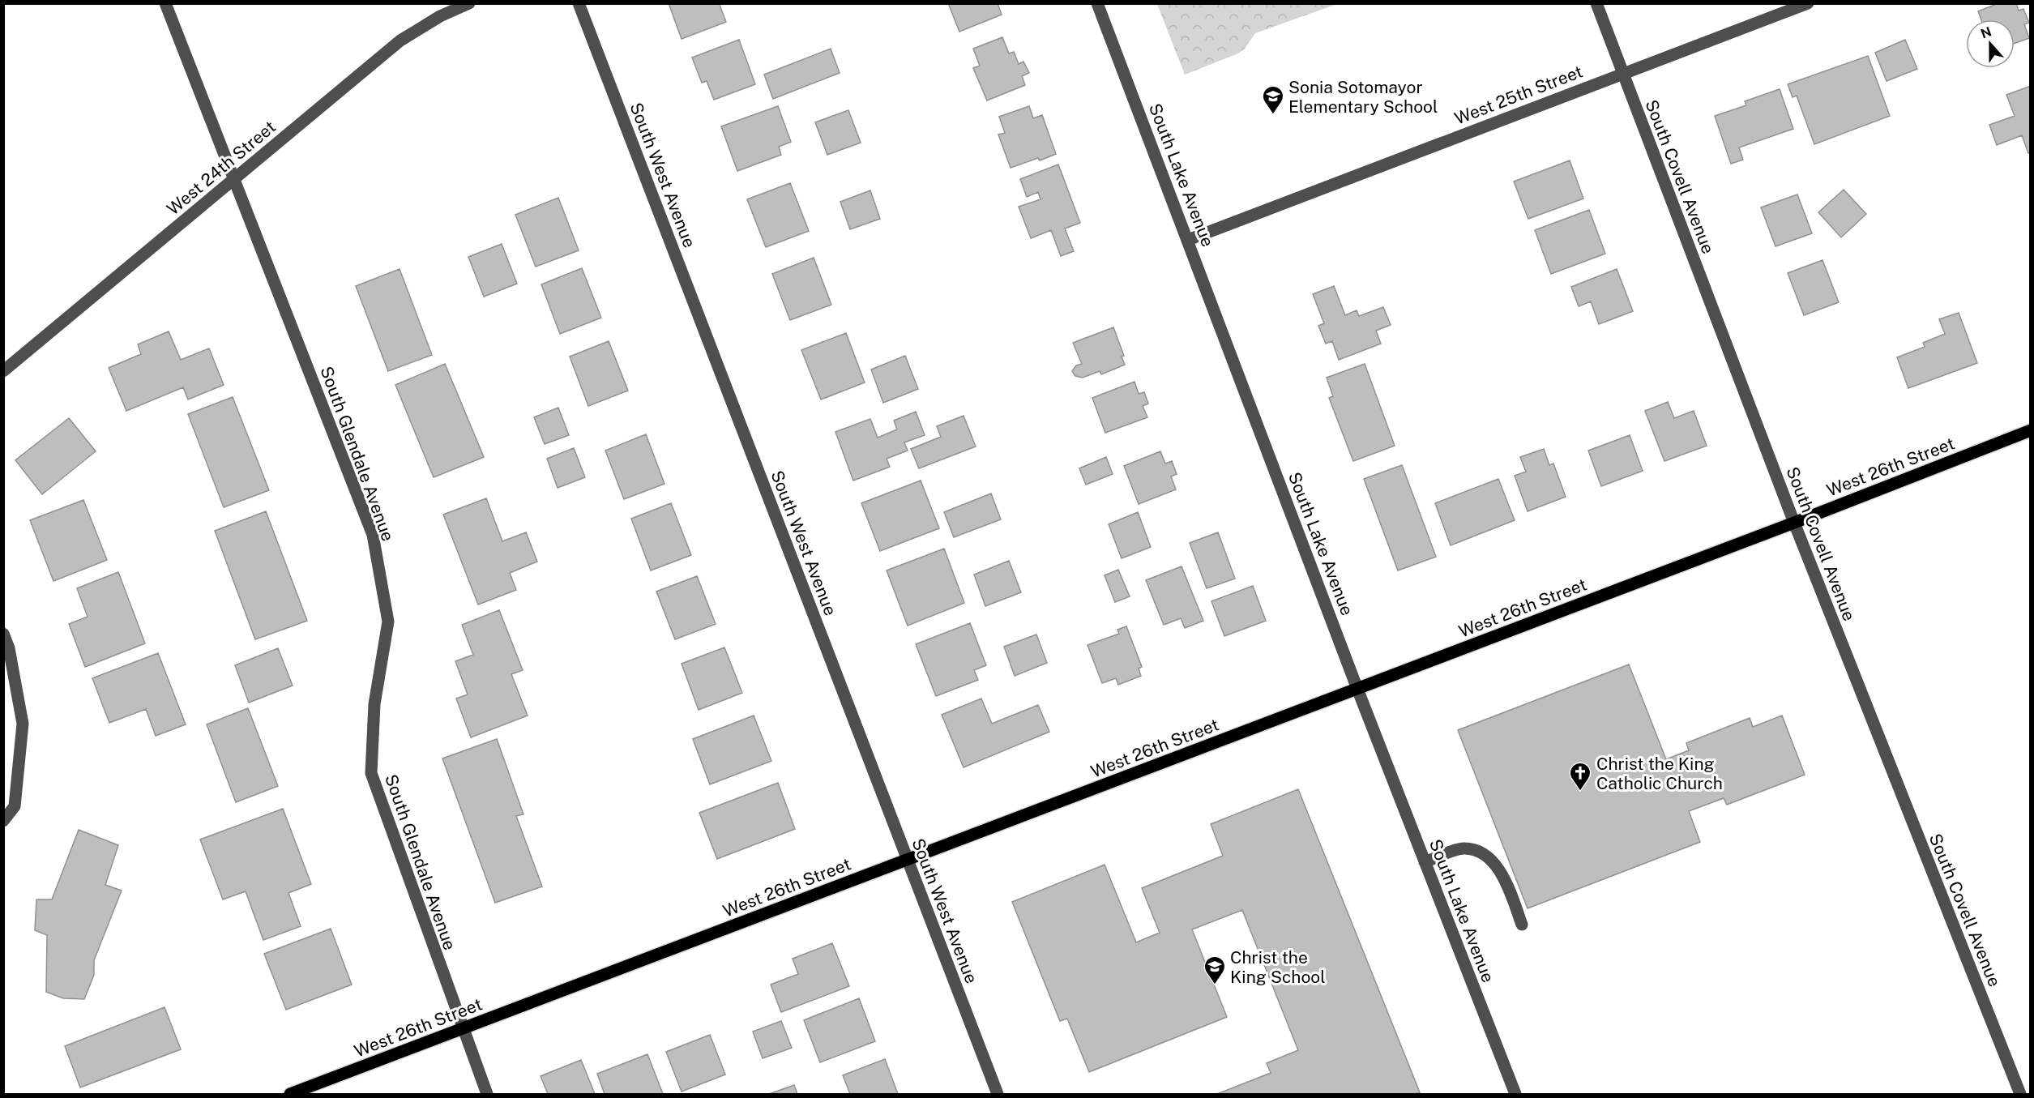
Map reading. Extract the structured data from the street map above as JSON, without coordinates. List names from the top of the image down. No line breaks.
{"streets":{"main road":["West 26th Street"],"street":["West 25th Street","West 24th Street","South West Avenue","South Lake Avenue","South Covell Avenue","South Glendale Avenue"]},"crossings":[["West 25th Street","South Lake Avenue"],["West 25th Street","South Covell Avenue"],["West 24th Street","South Glendale Avenue"],["South West Avenue","West 26th Street"],["South Lake Avenue","West 26th Street"],["South Covell Avenue","West 26th Street"],["South Glendale Avenue","West 26th Street"]],"places":{"school or university":["Sonia Sotomayor Elementary School","Christ the King School"],"church":["Christ the King Catholic Church"]},"north":"top"}
